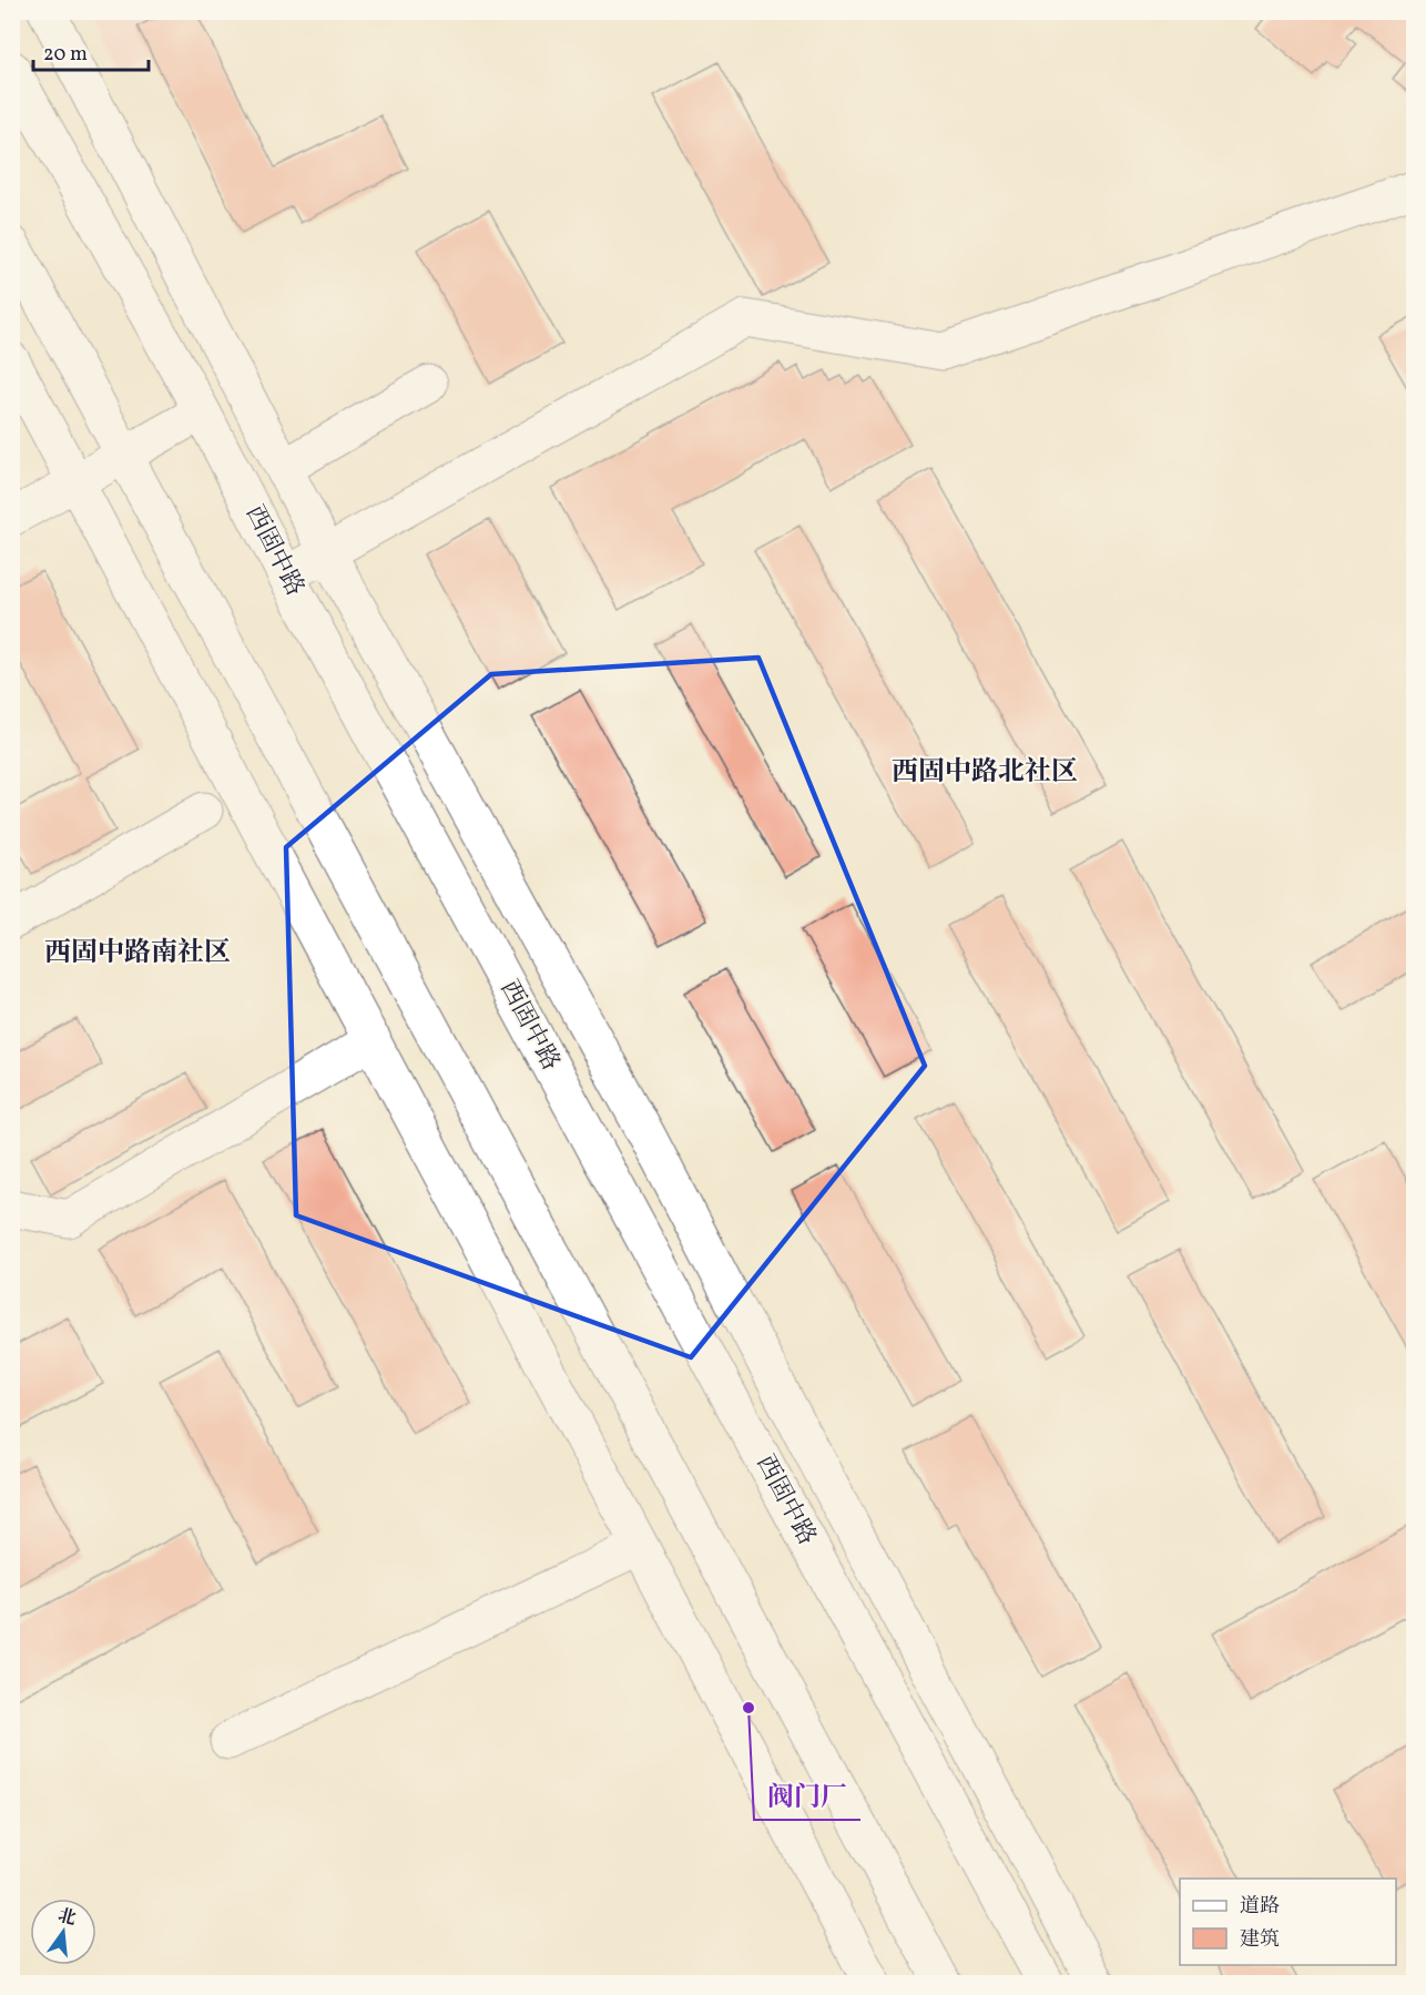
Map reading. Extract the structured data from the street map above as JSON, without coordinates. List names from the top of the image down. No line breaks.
{"streets":{"main road":["西固中路"]},"districts":["西固中路北社区","西固中路南社区"],"places":["阀门厂"],"legend":["道路","建筑"],"scale_bar":"20 m","north":"top"}
